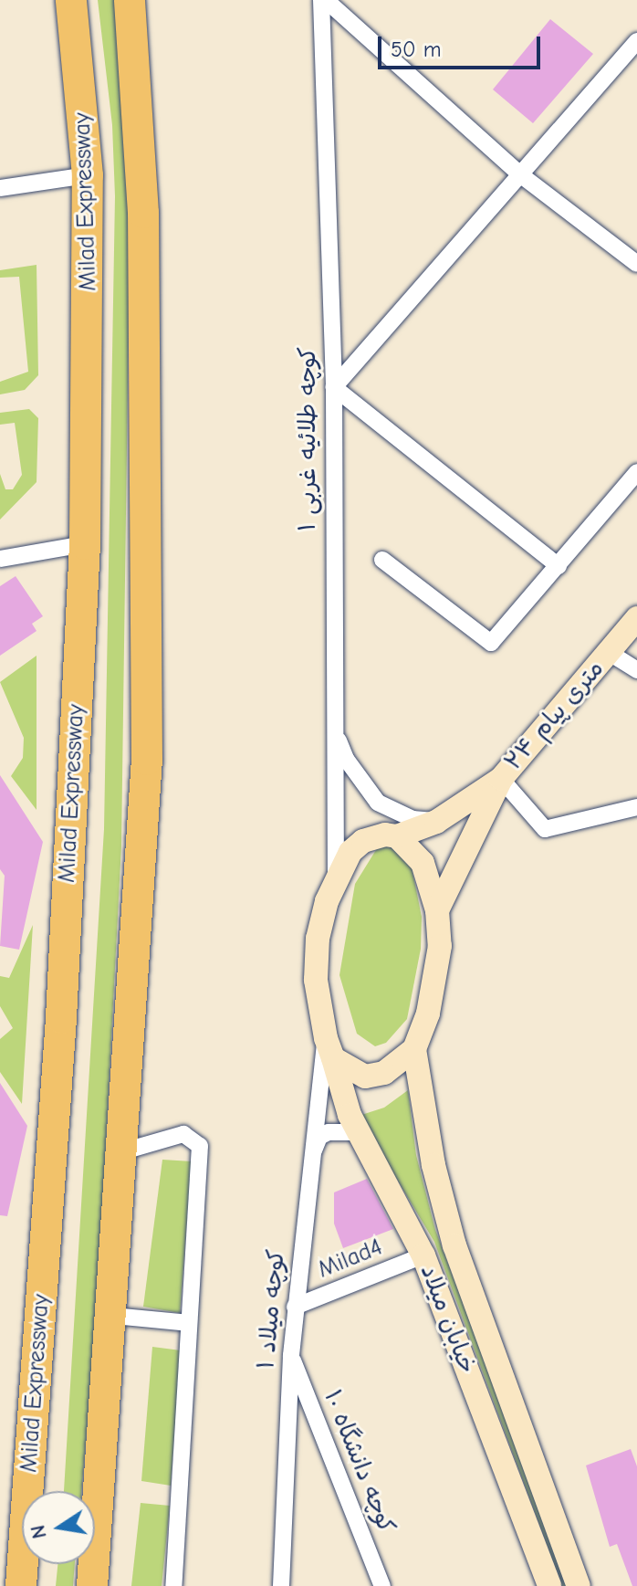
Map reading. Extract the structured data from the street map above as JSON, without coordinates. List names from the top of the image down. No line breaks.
{"streets":{"highway":["Milad Expressway"],"street":["کوچه طلائیه غربی ۱","۲۴ متری پیام","Milad4","کوچه میلاد ۱","خیابان میلاد","کوچه دانشگاه ۱۰"]},"crossings":[["کوچه طلائیه غربی ۱","خیابان میلاد"],["۲۴ متری پیام","خیابان میلاد"],["Milad4","کوچه میلاد ۱"],["Milad4","خیابان میلاد"],["کوچه میلاد ۱","خیابان میلاد"],["کوچه میلاد ۱","کوچه دانشگاه ۱۰"]],"scale_bar":"50 m","north":"left"}
